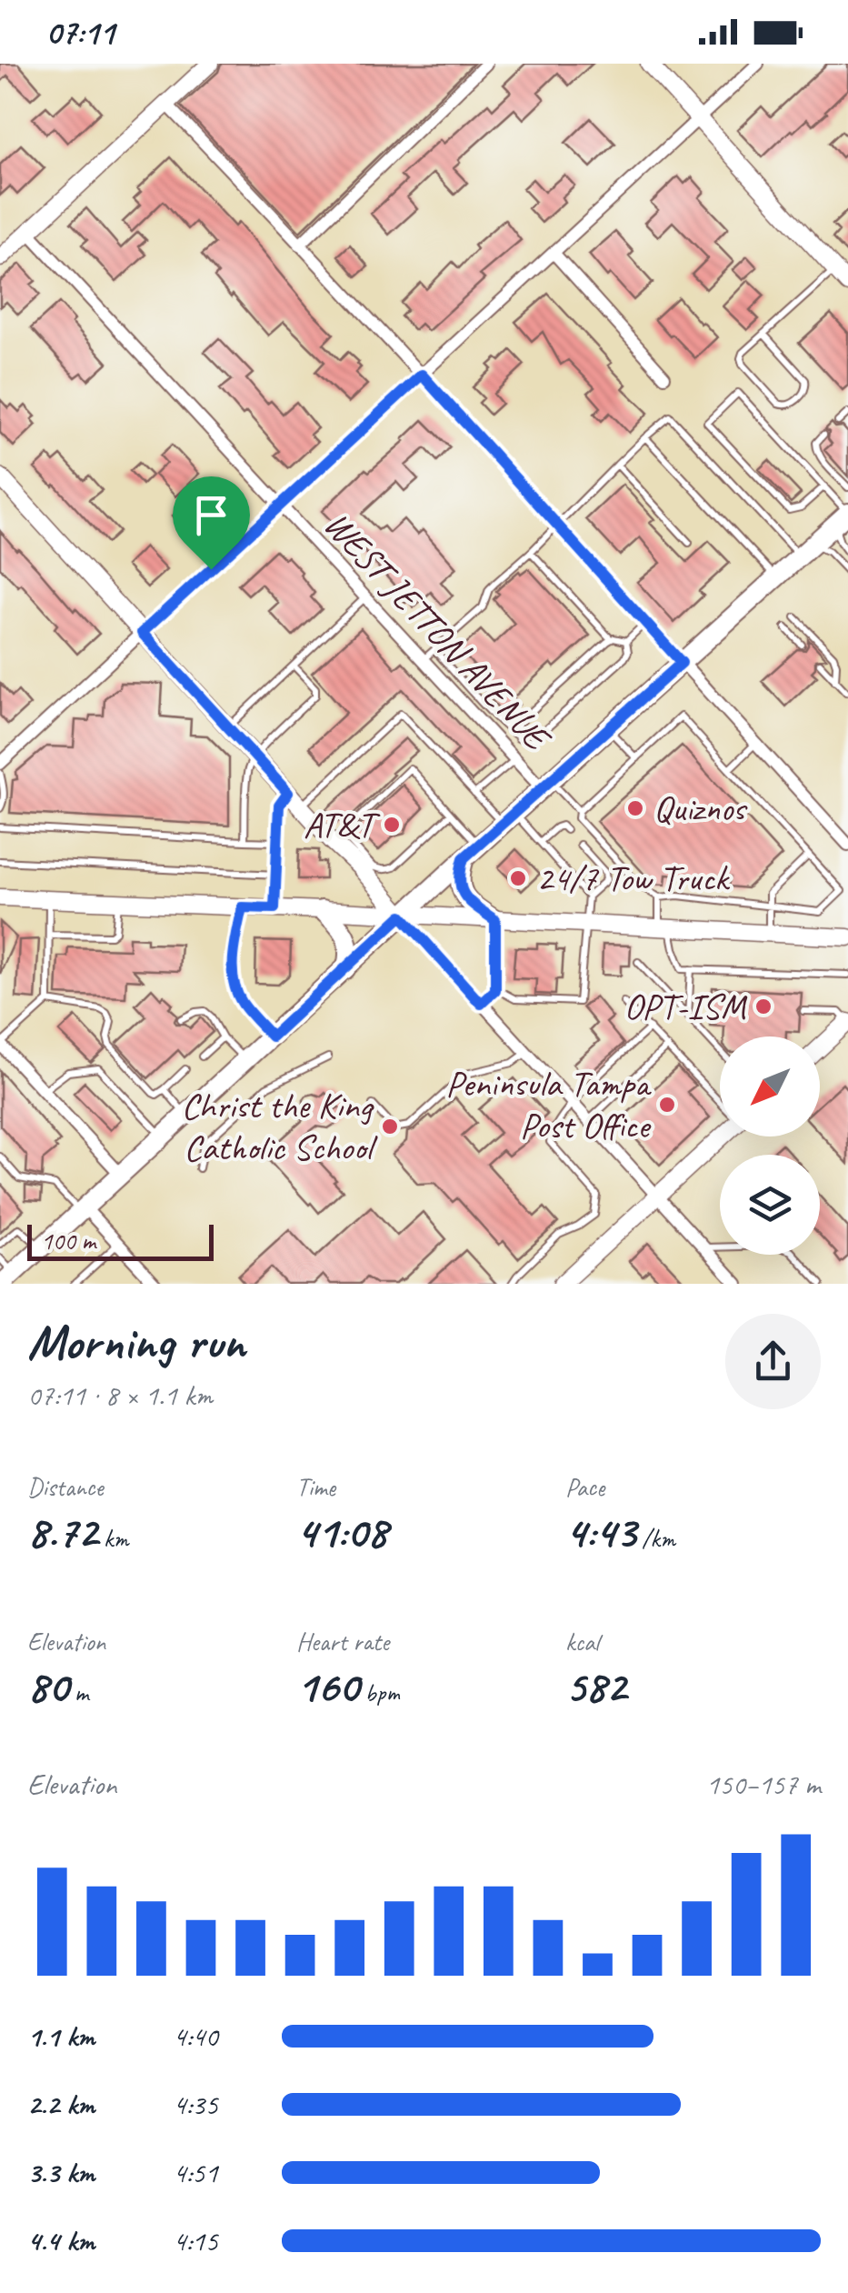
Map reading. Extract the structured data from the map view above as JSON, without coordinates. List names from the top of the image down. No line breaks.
{"streets":{"street":["WEST JETTON AVENUE"]},"places":["Quiznos","AT&T","24/7 Tow Truck","OPT-ISM","Peninsula Tampa Post Office","Christ the King Catholic School"],"scale_bar":"100 m","north":"bottom left","page":{"status":"07:11","scale":"100 m","heading":["Morning run","07:11 · 8 × 1.1 km"],"stats":[["Distance","8.72 km"],["Time","41:08"],["Pace","4:43 /km"],["Elevation","80 m"],["Heart rate","160 bpm"],["kcal","582"]],"chart":["Elevation","150–157 m"],"list":[{"name":"1.1 km","note":"4:40"},{"name":"2.2 km","note":"4:35"},{"name":"3.3 km","note":"4:51"},{"name":"4.4 km","note":"4:15"}]}}
